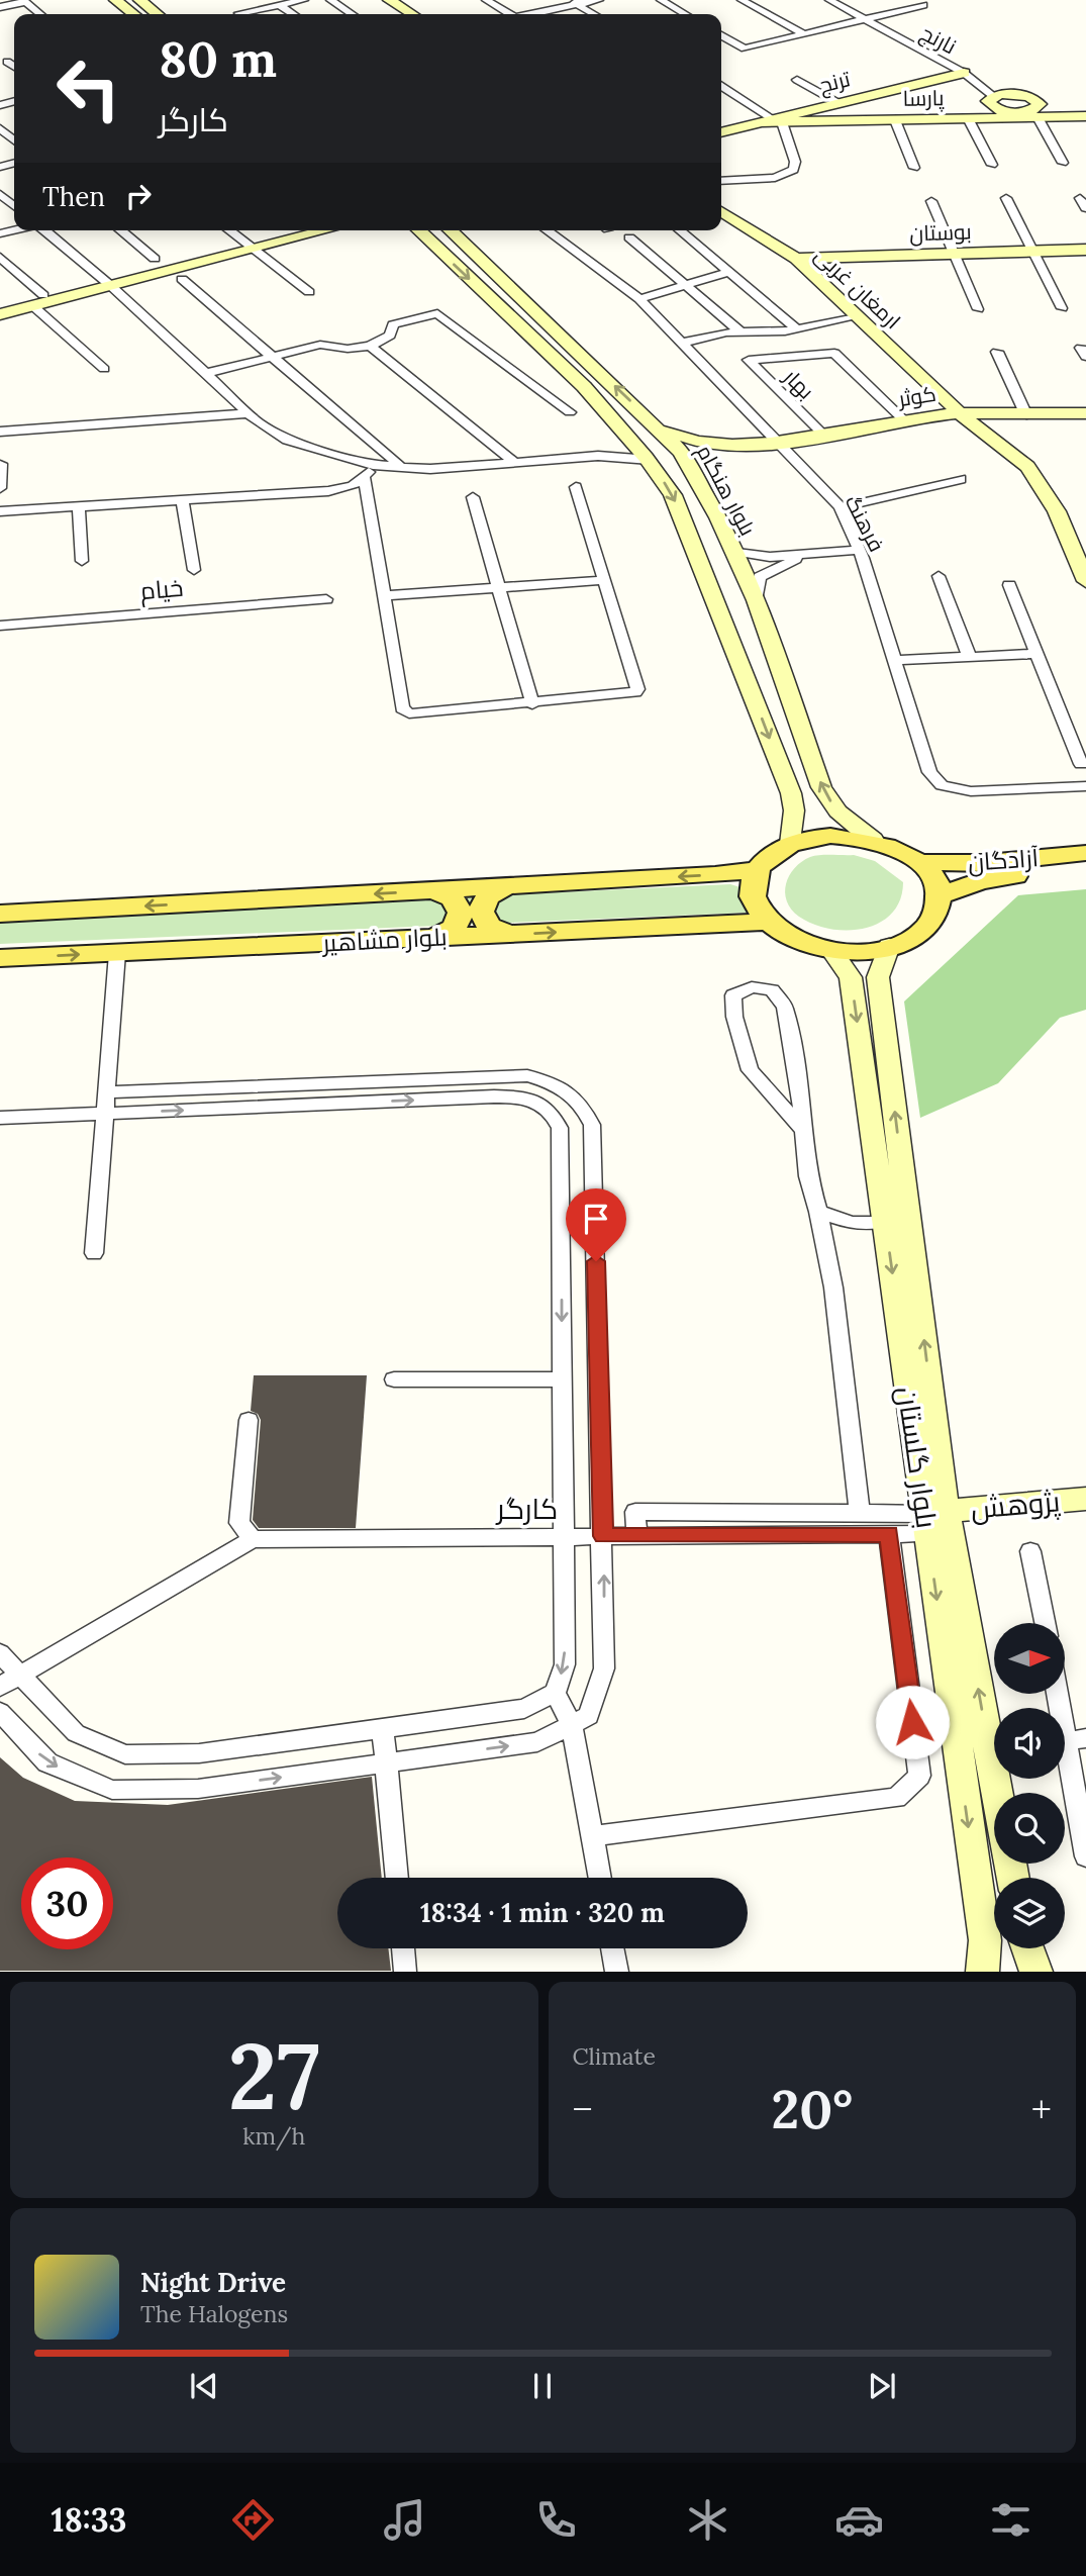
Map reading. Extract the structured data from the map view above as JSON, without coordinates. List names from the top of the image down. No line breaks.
{"streets":{"main road":["ترنج","پارسا","بوستان","ارمغان غربی","کوثر","بلوار هنگام","آزادگان","بلوار مشاهیر","بلوار گلستان"],"street":["نارنج","بهار","فرهنگ","خیام","پژوهش","کارگر"]},"crossings":[["نارنج","ترنج"],["ترنج","پارسا"],["بوستان","ارمغان غربی"],["ارمغان غربی","کوثر"],["بهار","کوثر"],["کوثر","بلوار هنگام"],["کوثر","فرهنگ"],["بلوار هنگام","آزادگان"],["بلوار هنگام","بلوار مشاهیر"],["بلوار هنگام","بلوار گلستان"],["آزادگان","بلوار مشاهیر"],["آزادگان","بلوار گلستان"],["بلوار مشاهیر","بلوار گلستان"],["بلوار گلستان","پژوهش"],["بلوار گلستان","کارگر"],["پژوهش","کارگر"]],"north":"right","page":{"turn":["80 m","کارگر"],"then":"Then","limit":"30","trip":"18:34 · 1 min · 320 m","tile":[["27","km/h"],"Climate"],"heat":["−","20°","+"],"song":["Night Drive","The Halogens"],"tabs":"18:33"}}
